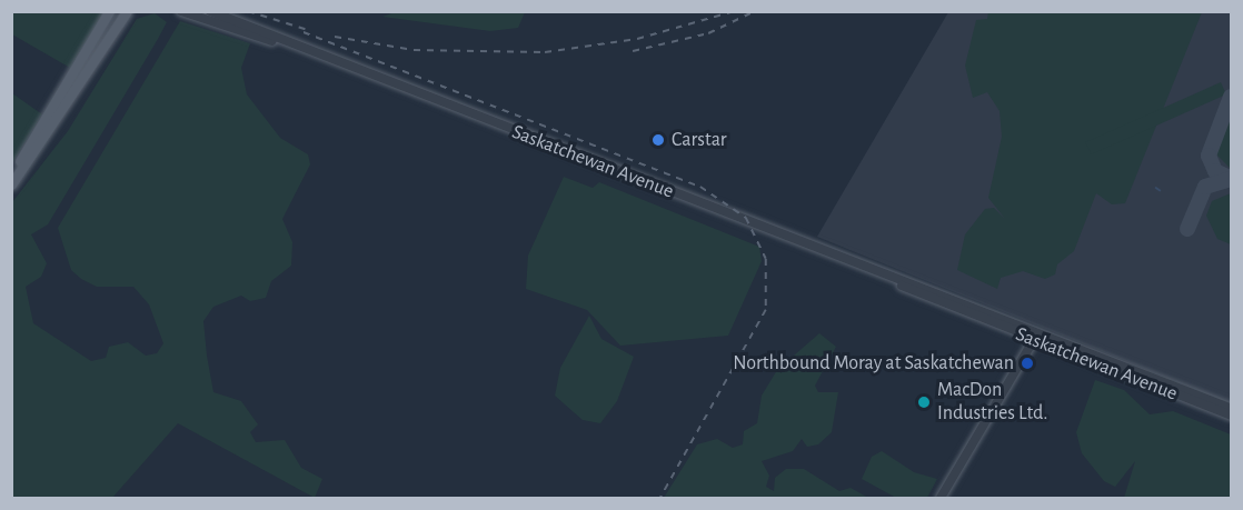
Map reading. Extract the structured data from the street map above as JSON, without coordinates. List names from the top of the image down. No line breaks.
{"streets":{"street":["Saskatchewan Avenue"]},"places":["Carstar","Northbound Moray at Saskatchewan","MacDon Industries Ltd."]}
